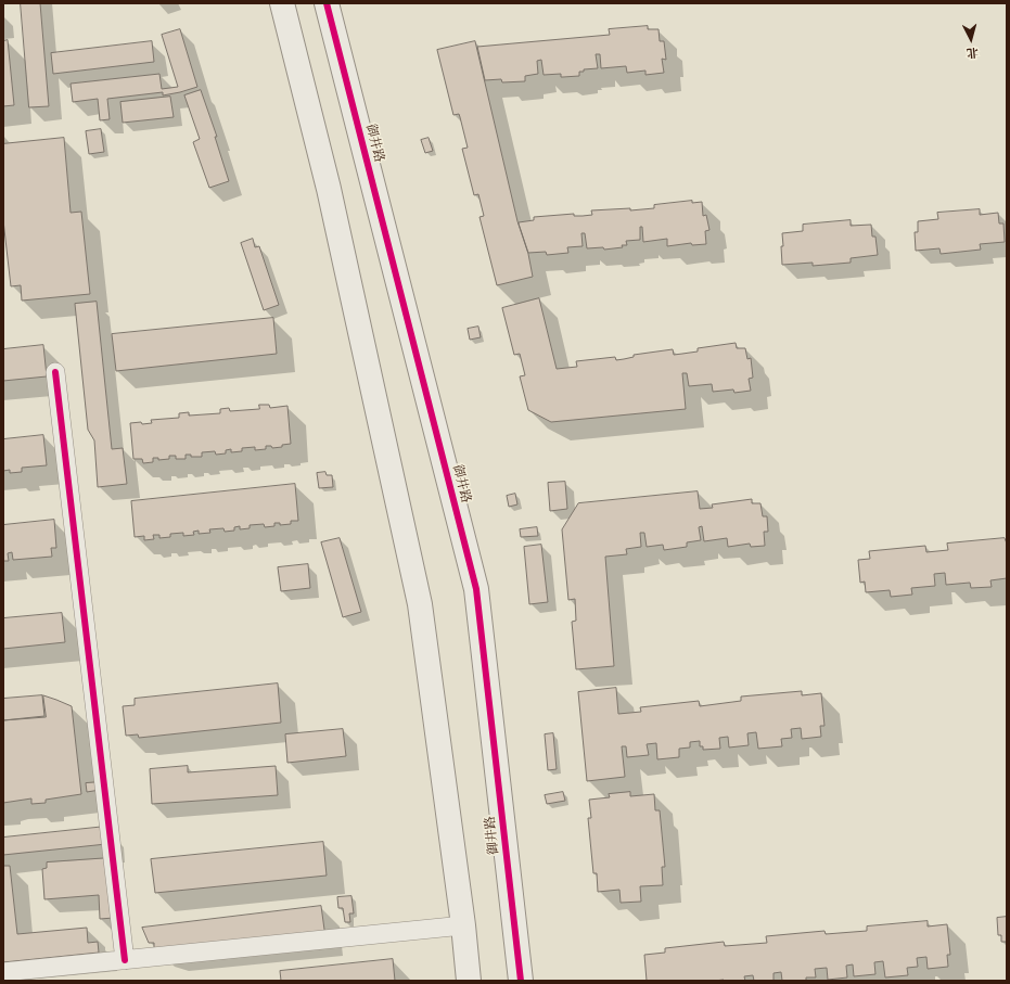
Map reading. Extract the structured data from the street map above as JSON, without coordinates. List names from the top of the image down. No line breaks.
{"streets":{"street":["御井路"]},"north":"bottom"}
